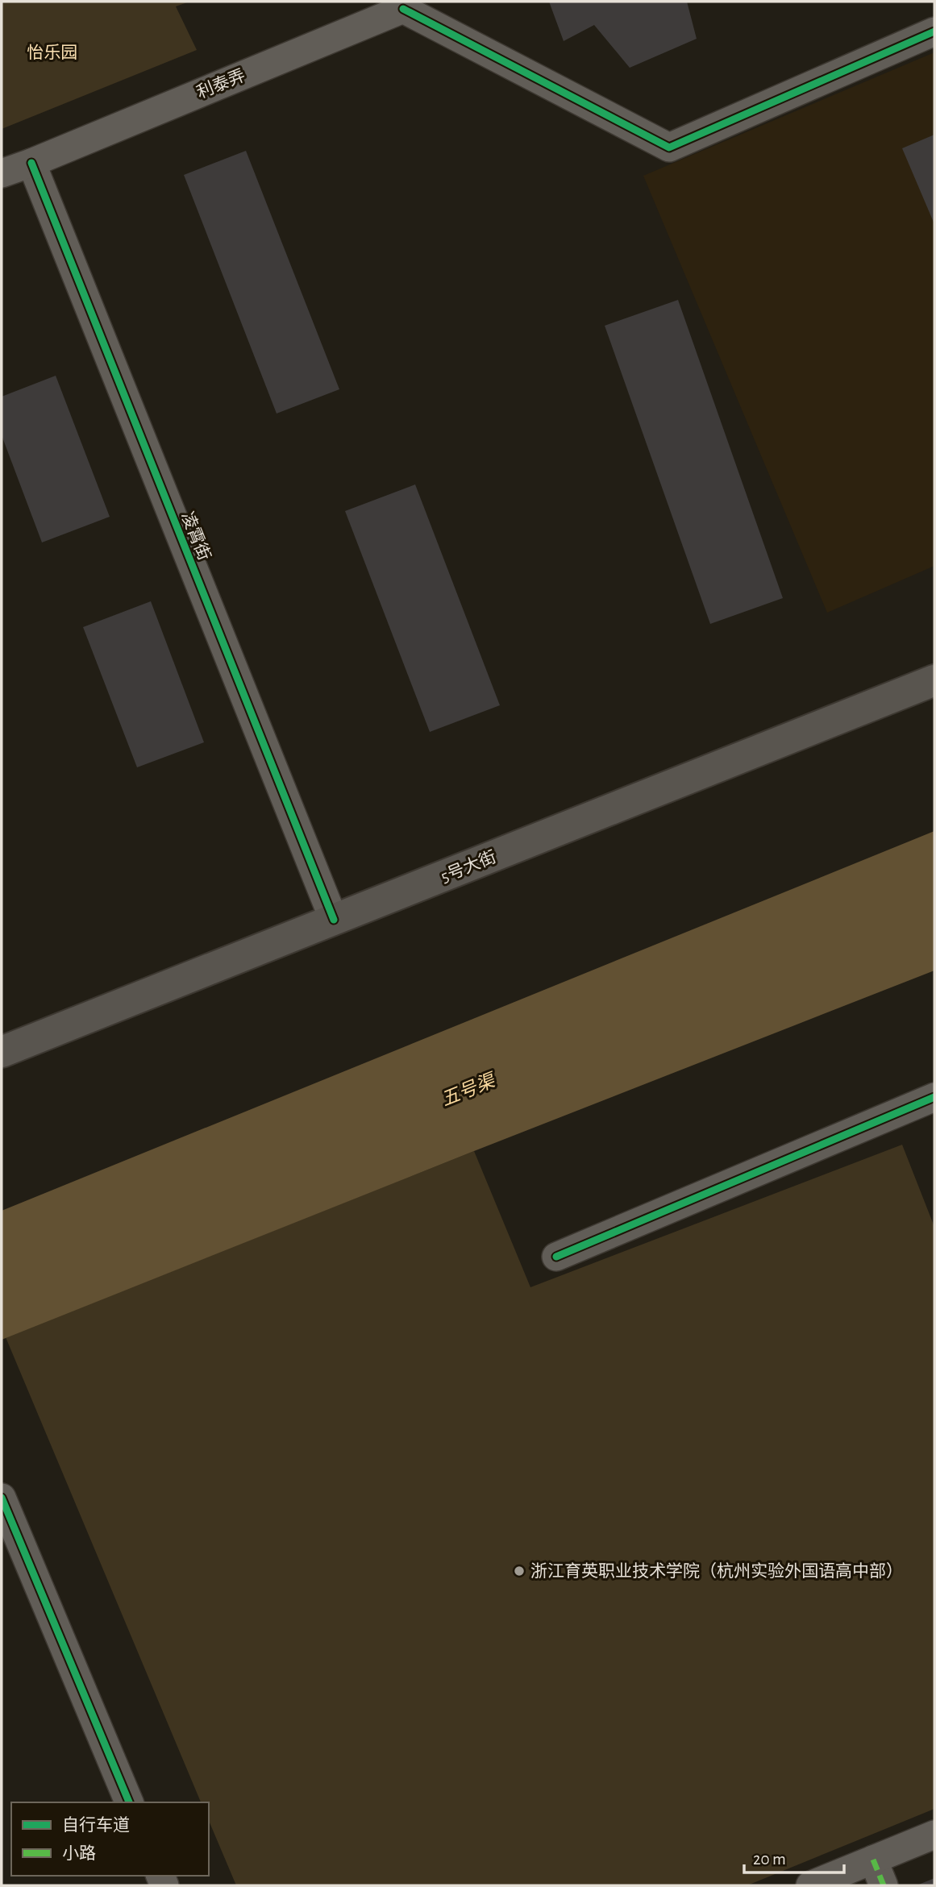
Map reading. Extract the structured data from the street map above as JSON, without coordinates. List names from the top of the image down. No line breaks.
{"streets":{"main road":["5号大街"],"street":["利泰弄","凌霄街"]},"crossings":[["利泰弄","凌霄街"],["凌霄街","5号大街"]],"water":["五号渠"],"parks":["怡乐园"],"places":["浙江育英职业技术学院（杭州实验外国语高中部）"],"legend":["自行车道","小路"],"scale_bar":"20 m"}
